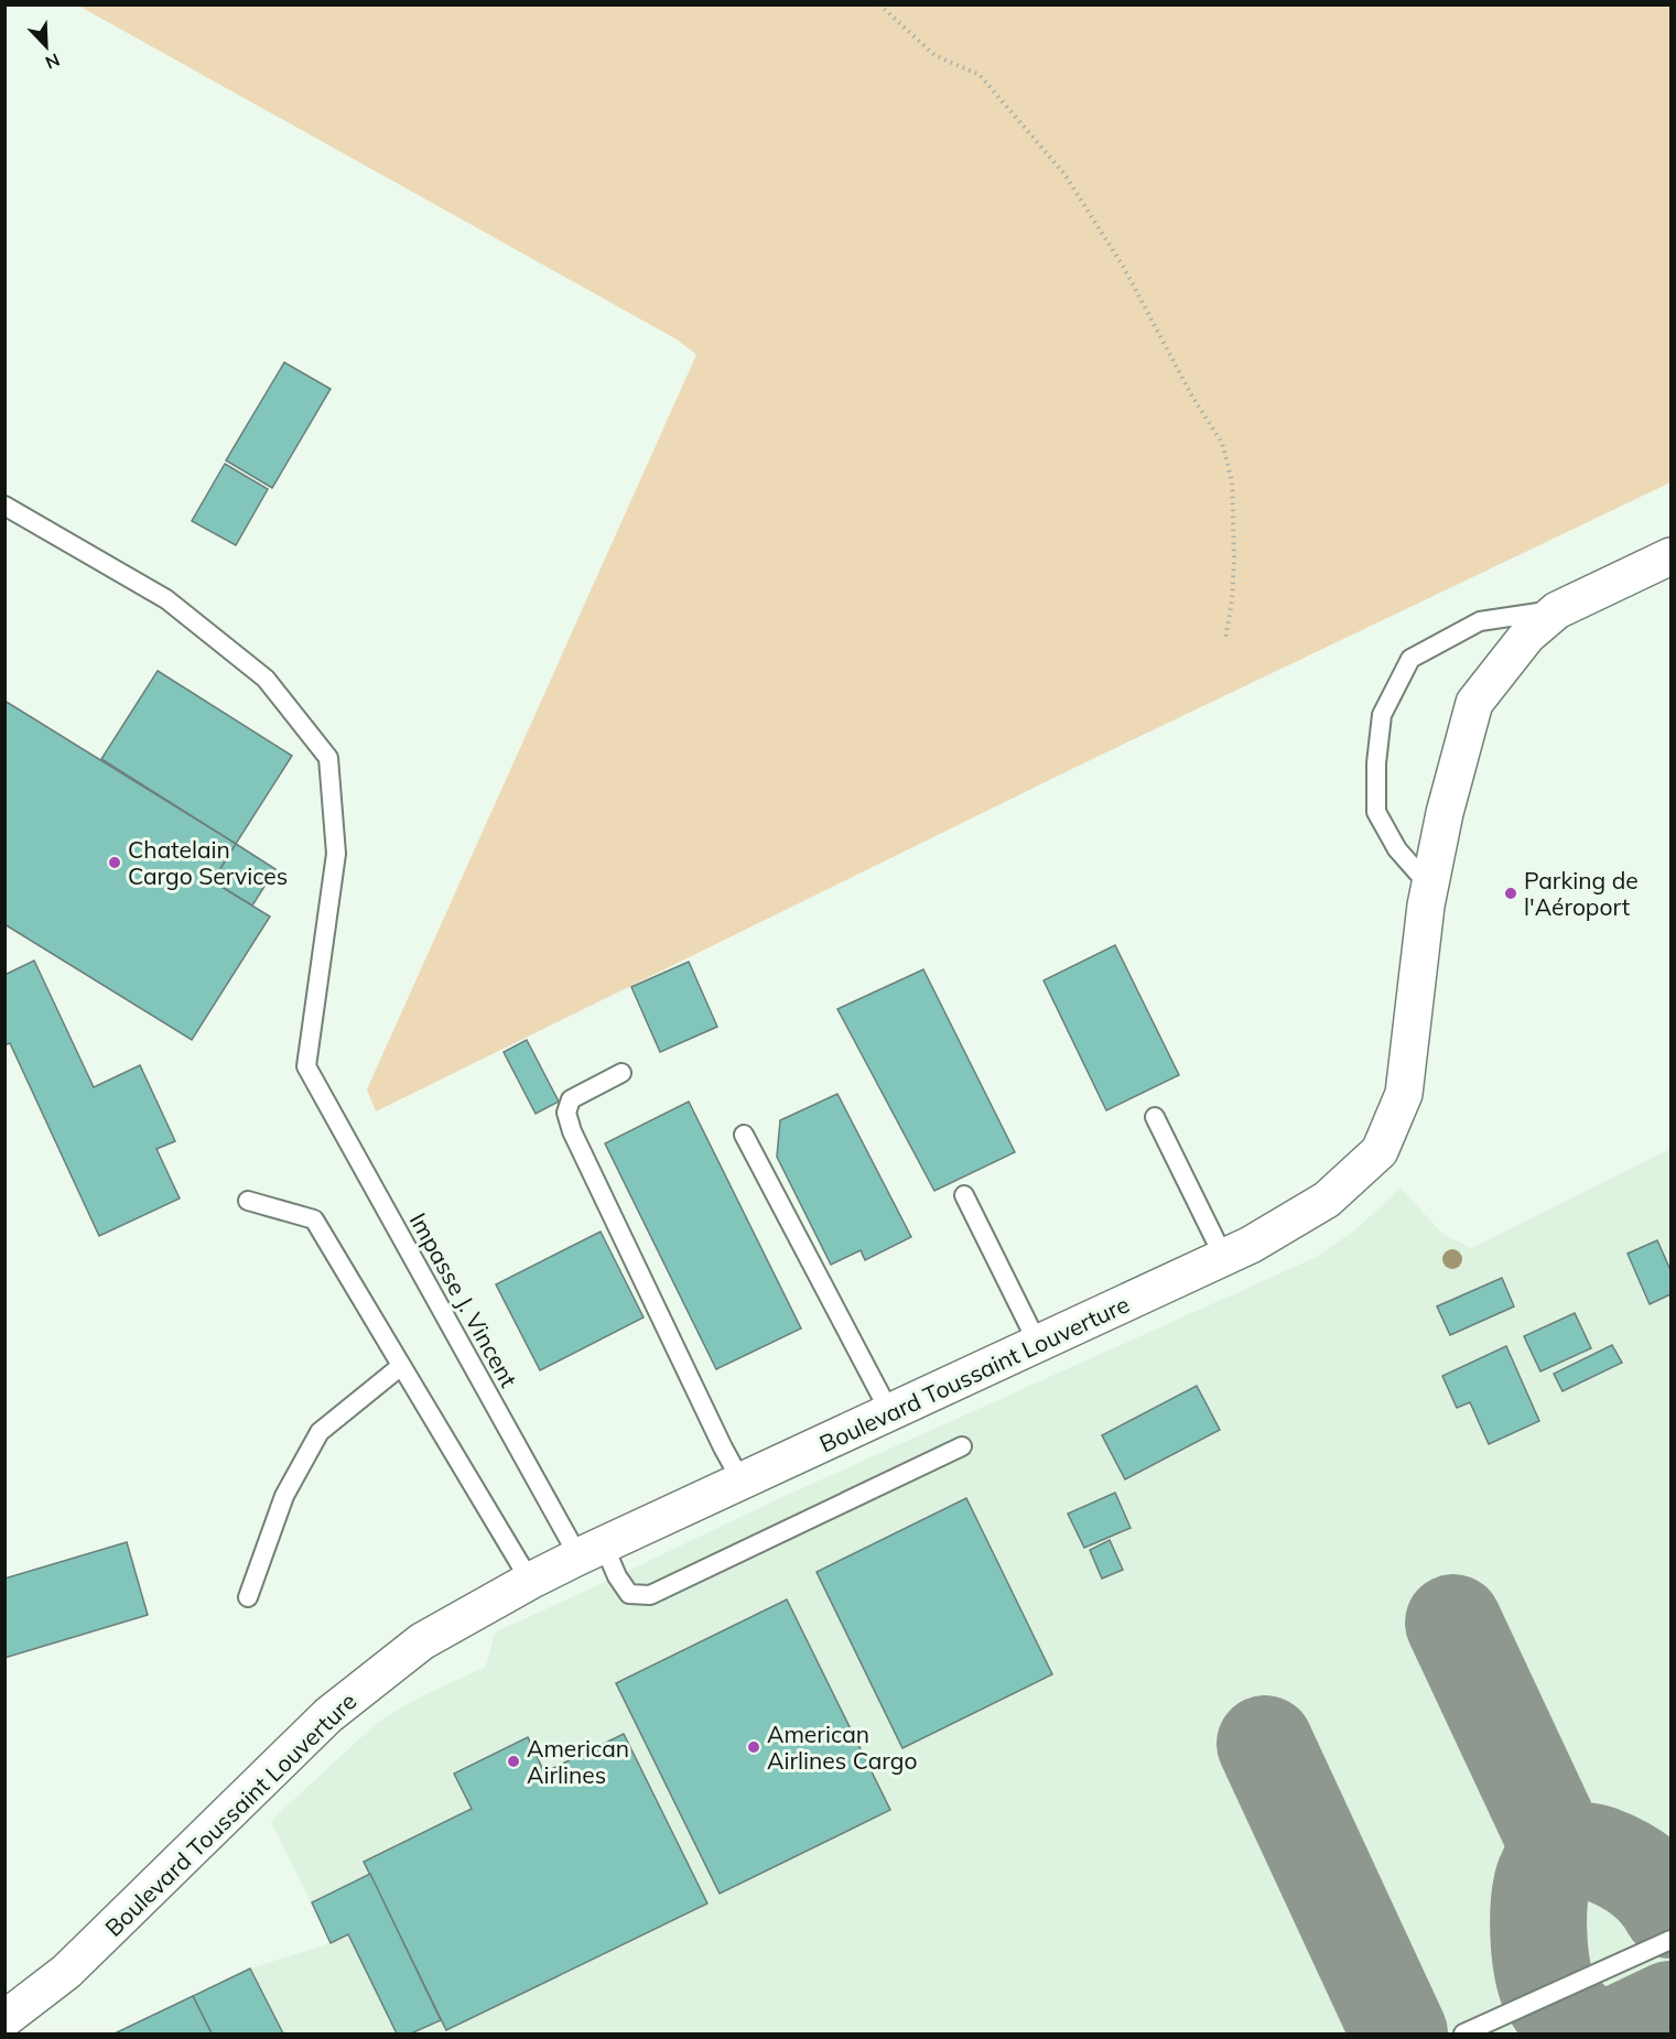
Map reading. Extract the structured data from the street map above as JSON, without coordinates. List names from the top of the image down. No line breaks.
{"streets":{"main road":["Boulevard Toussaint Louverture"],"lane":["Impasse J. Vincent"]},"crossings":[["Impasse J. Vincent","Boulevard Toussaint Louverture"]],"places":["Chatelain Cargo Services","Parking de l'Aéroport","American Airlines Cargo","American Airlines"],"north":"bottom right"}
